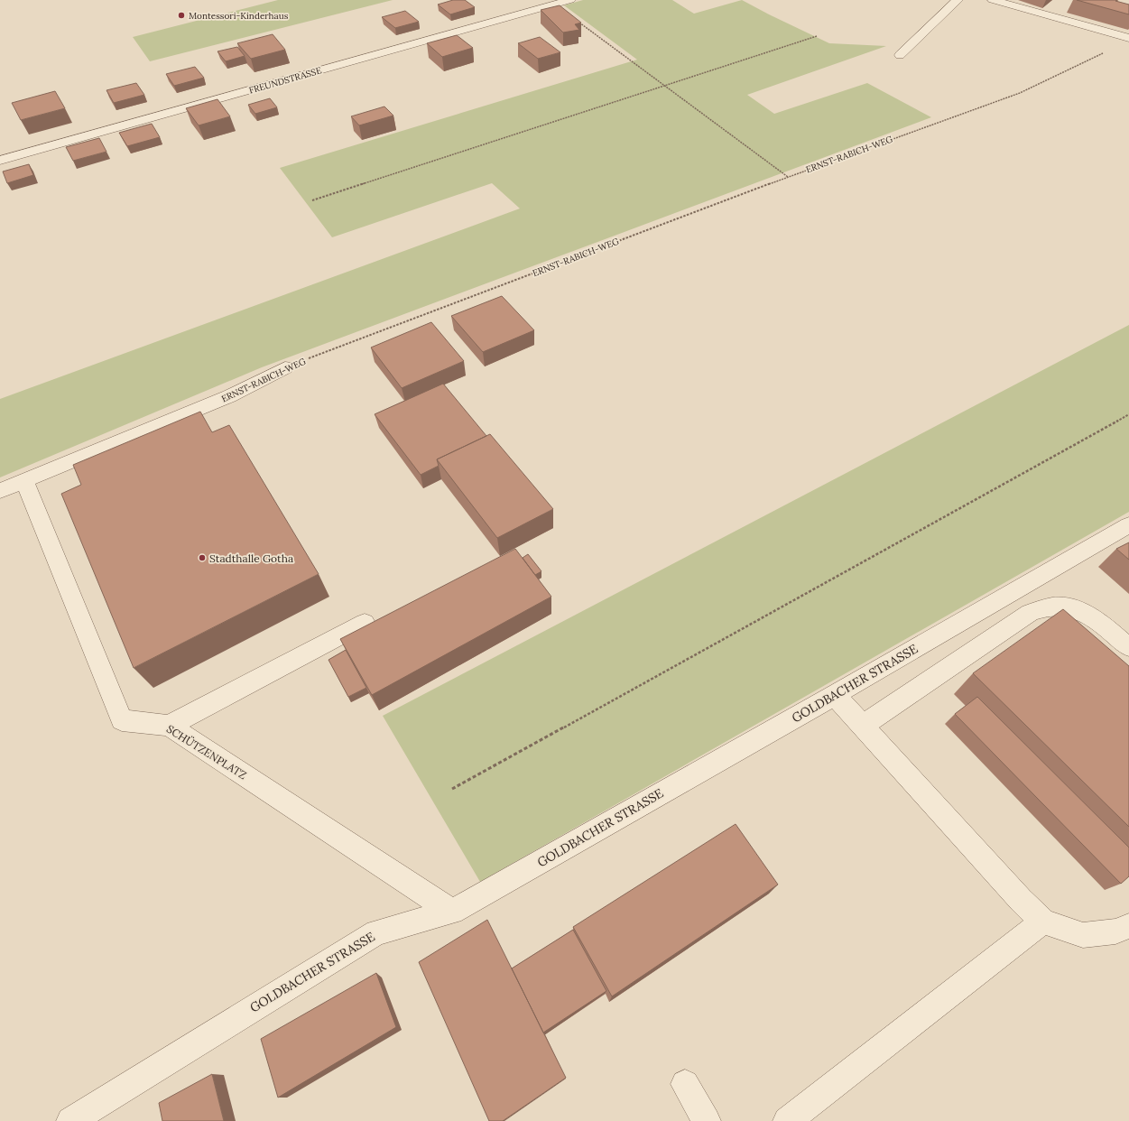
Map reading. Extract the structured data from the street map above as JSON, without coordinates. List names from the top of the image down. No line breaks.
{"streets":{"street":["FREUNDSTRASSE","ERNST-RABICH-WEG","GOLDBACHER STRASSE","SCHÜTZENPLATZ"]},"crossings":[["ERNST-RABICH-WEG","SCHÜTZENPLATZ"],["GOLDBACHER STRASSE","SCHÜTZENPLATZ"]],"places":["Montessori-Kinderhaus","Stadthalle Gotha"]}
